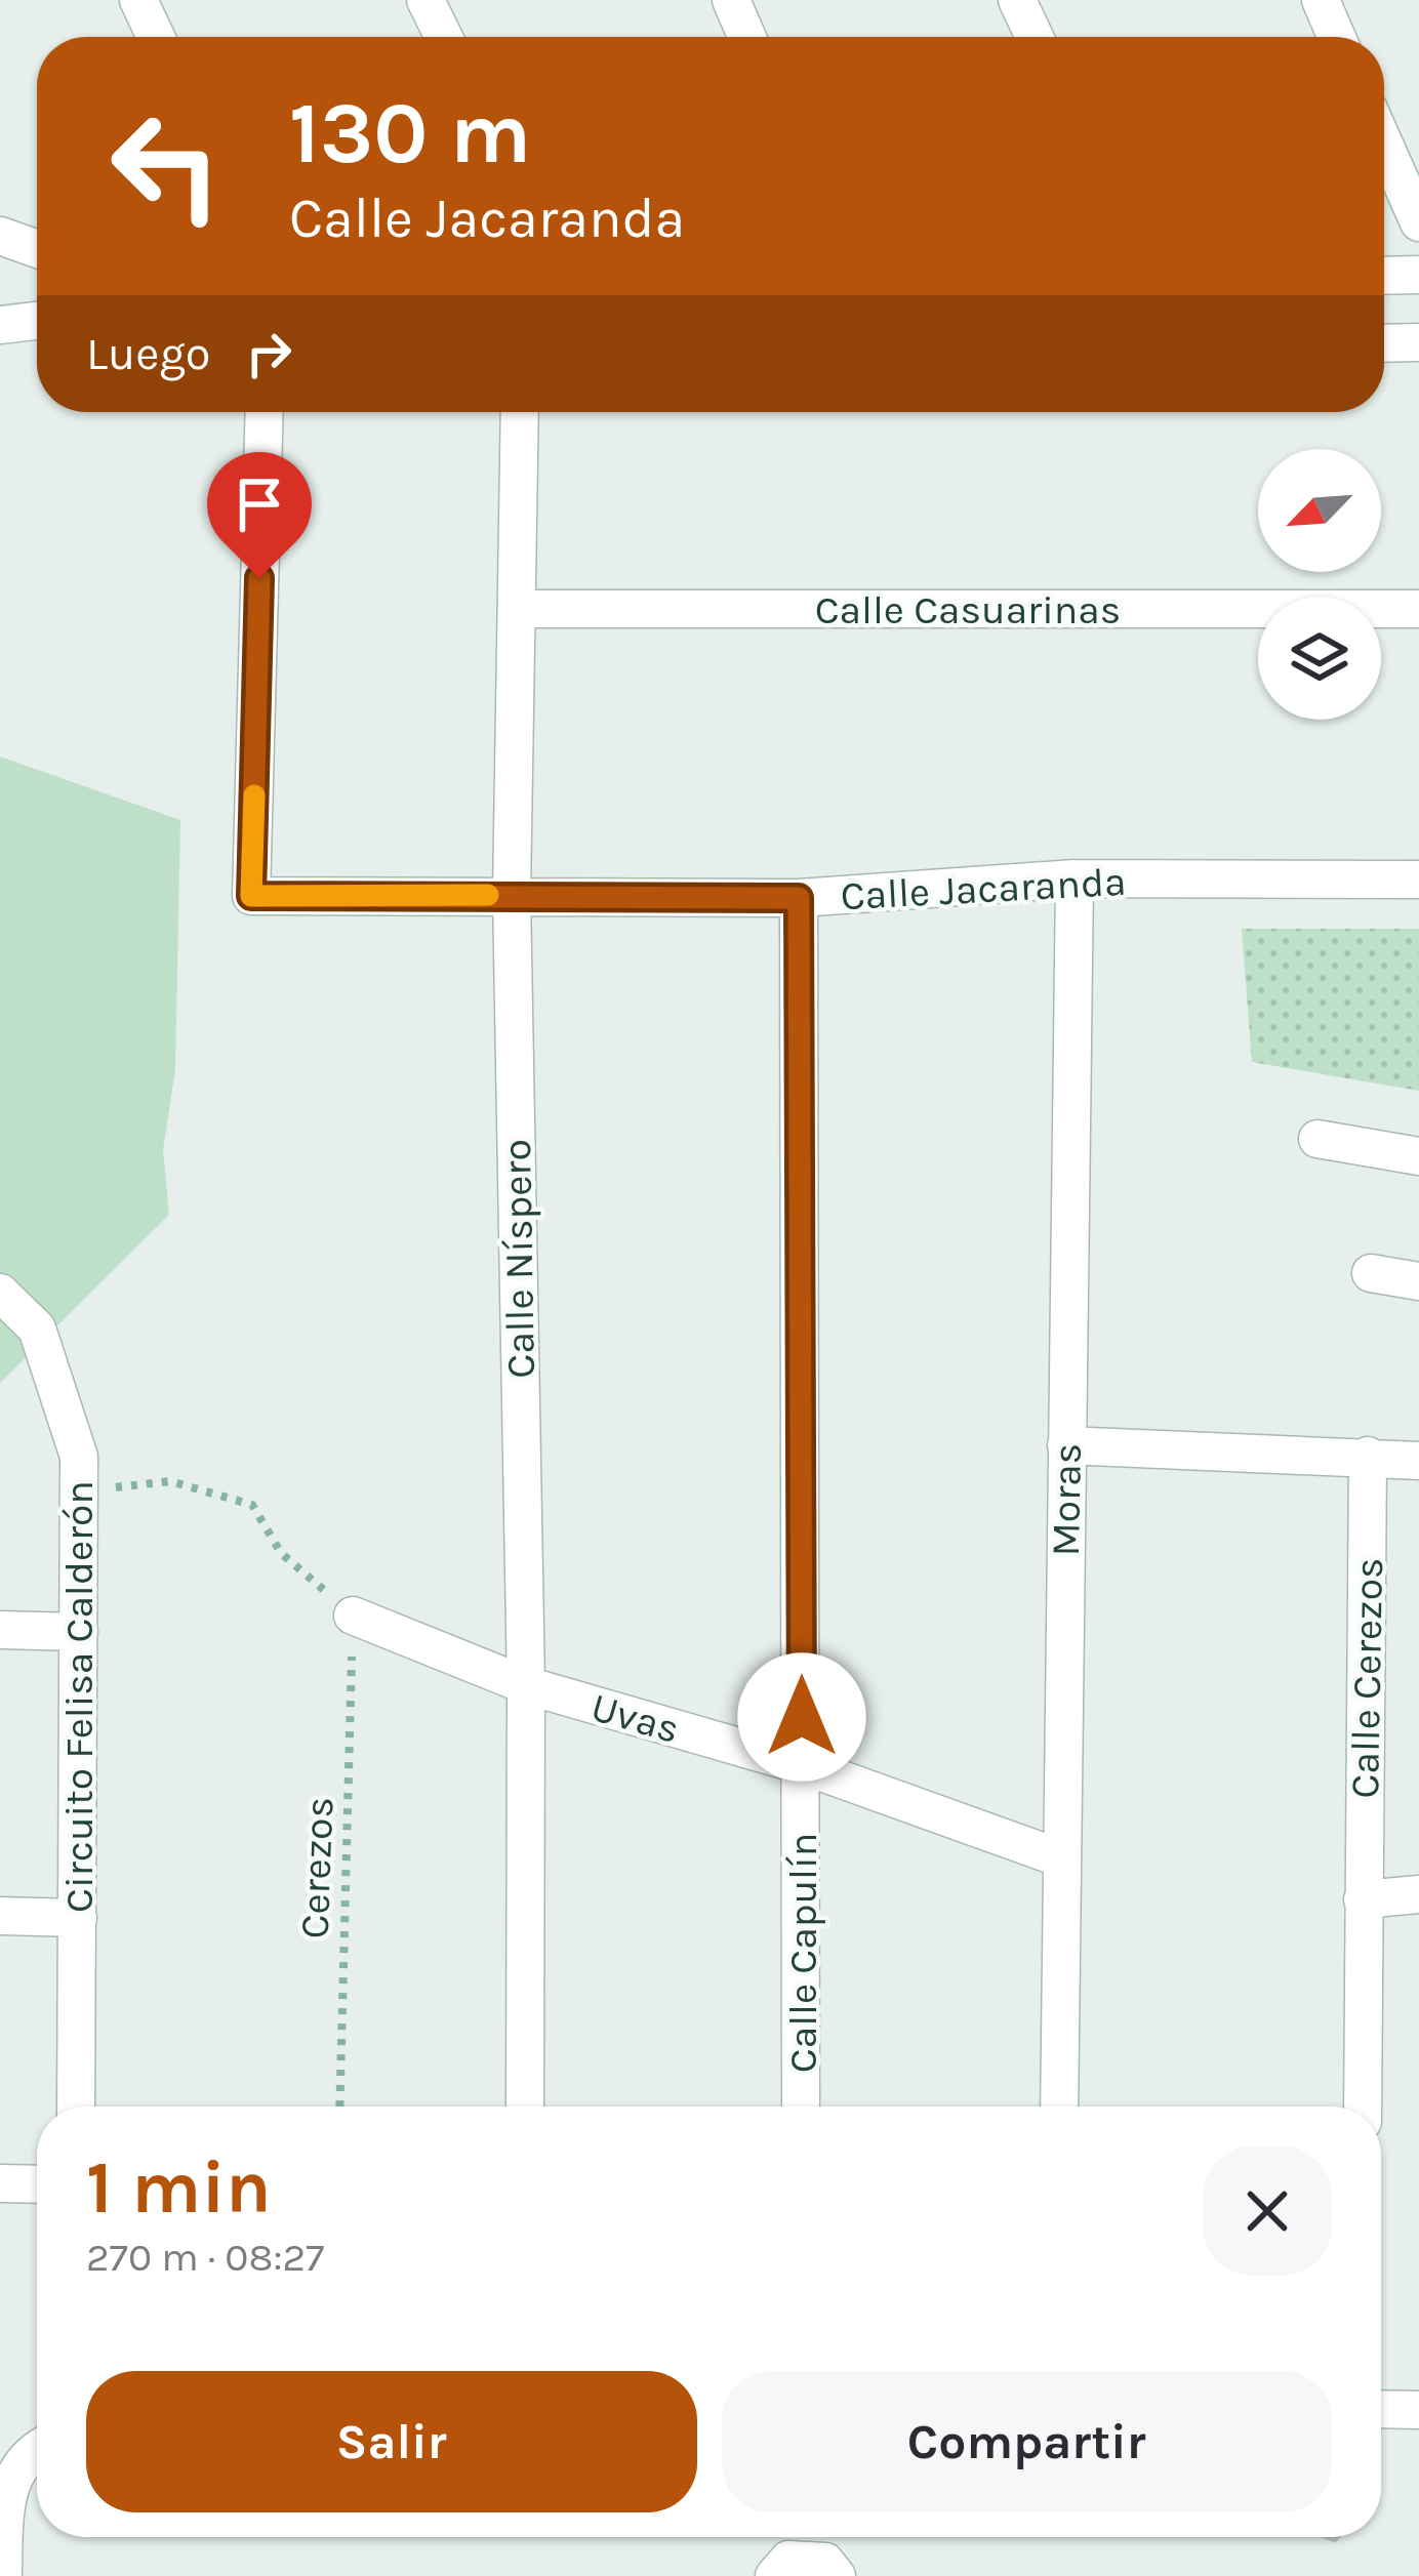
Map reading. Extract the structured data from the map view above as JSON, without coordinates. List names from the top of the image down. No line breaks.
{"streets":{"street":["Calle Casuarinas","Calle Jacaranda","Calle Níspero","Moras","Calle Cerezos","Circuito Felisa Calderón","Uvas","Calle Capulín"],"path":["Cerezos"]},"crossings":[["Calle Casuarinas","Calle Níspero"],["Calle Jacaranda","Calle Níspero"],["Calle Jacaranda","Moras"],["Calle Jacaranda","Calle Capulín"],["Calle Níspero","Uvas"],["Moras","Uvas"],["Uvas","Cerezos"],["Uvas","Calle Capulín"]],"north":"bottom left","page":{"turn":["130 m","Calle Jacaranda"],"then":"Luego","heading":["1 min","270 m · 08:27"],"buttons":["Salir","Compartir"]}}
